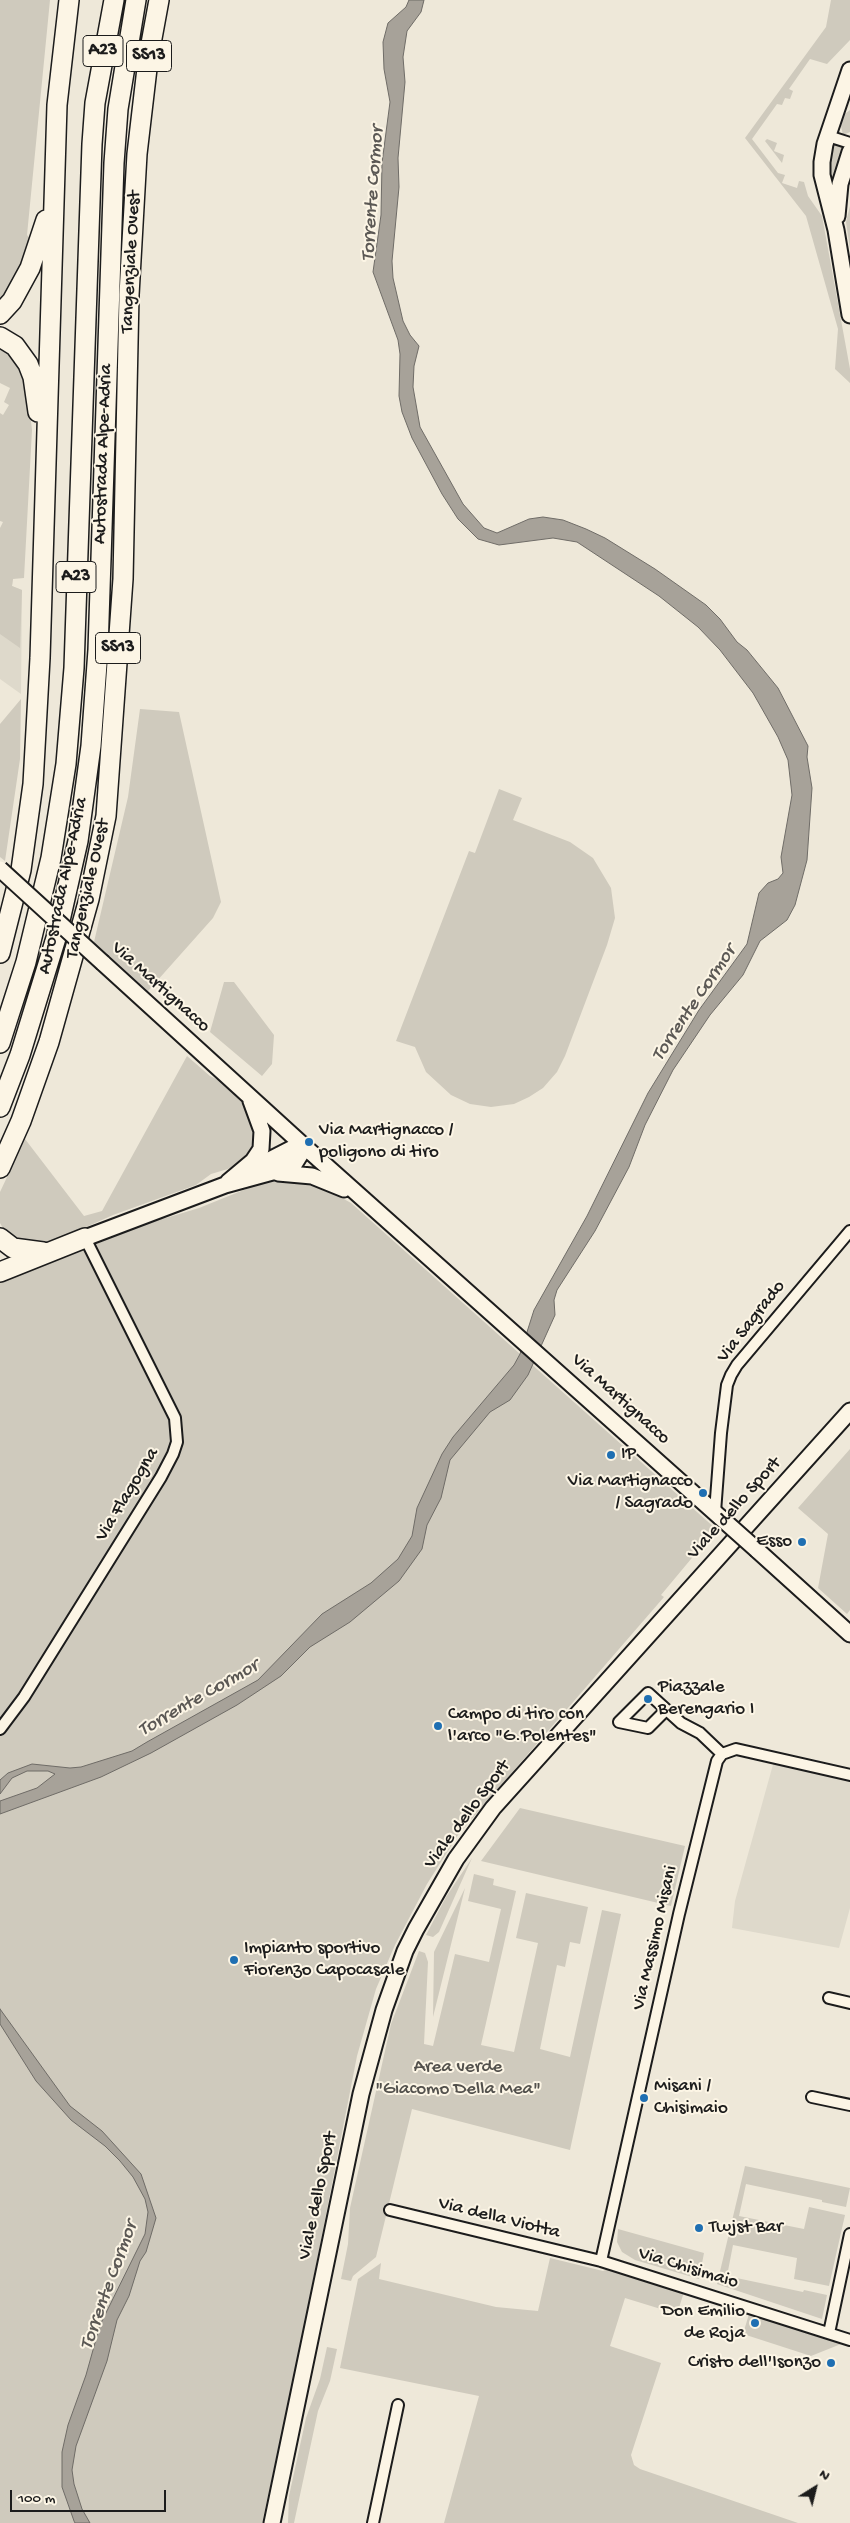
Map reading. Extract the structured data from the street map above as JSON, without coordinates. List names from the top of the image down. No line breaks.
{"streets":{"highway":["A23","SS13","Tangenziale Ovest","Autostrada Alpe-Adria"],"main road":["Via Martignacco","Viale dello Sport"],"street":["Via Sagrado","Via Flagogna","Via Massimo Misani","Via della Viotta","Via Chisimaio"]},"crossings":[["Via Martignacco","Via Sagrado"],["Via Martignacco","Via Flagogna"],["Via Massimo Misani","Via della Viotta"],["Via Massimo Misani","Via Chisimaio"],["Via della Viotta","Via Chisimaio"]],"water":["Torrente Cormor"],"parks":["Area verde \"Giacomo Della Mea\""],"places":["Via Martignacco / poligono di tiro","IP","Via Martignacco / Sagrado","Esso","Piazzale Berengario I","Campo di tiro con l'arco \"G.Polentes\"","Impianto sportivo Fiorenzo Capocasale","Misani / Chisimaio","Twjst Bar","Don Emilio de Roja","Cristo dell'Isonzo"],"scale_bar":"100 m","north":"top right"}
